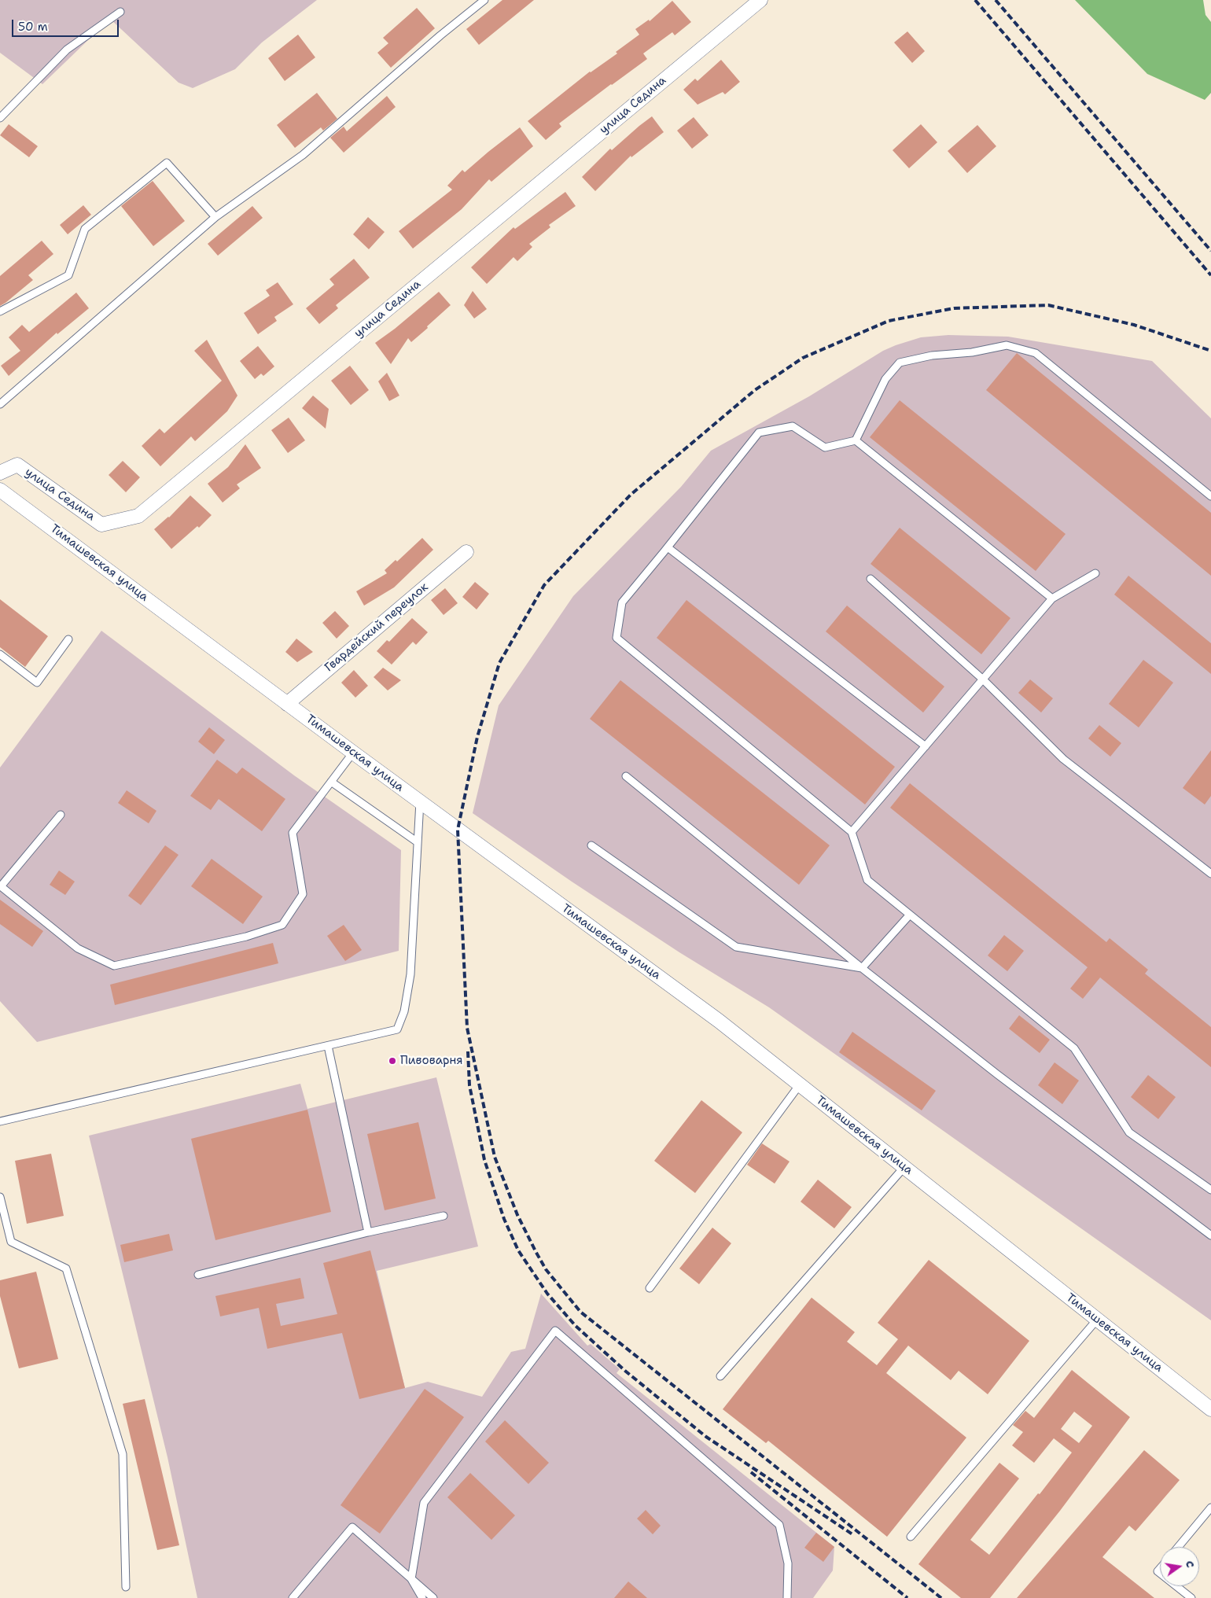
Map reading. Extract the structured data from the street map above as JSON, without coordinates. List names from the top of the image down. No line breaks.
{"streets":{"street":["улица Седина","Тимашевская улица","Гвардейский переулок"]},"crossings":[["Тимашевская улица","Гвардейский переулок"]],"places":["Пивоварня"],"scale_bar":"50 m","north":"right"}
